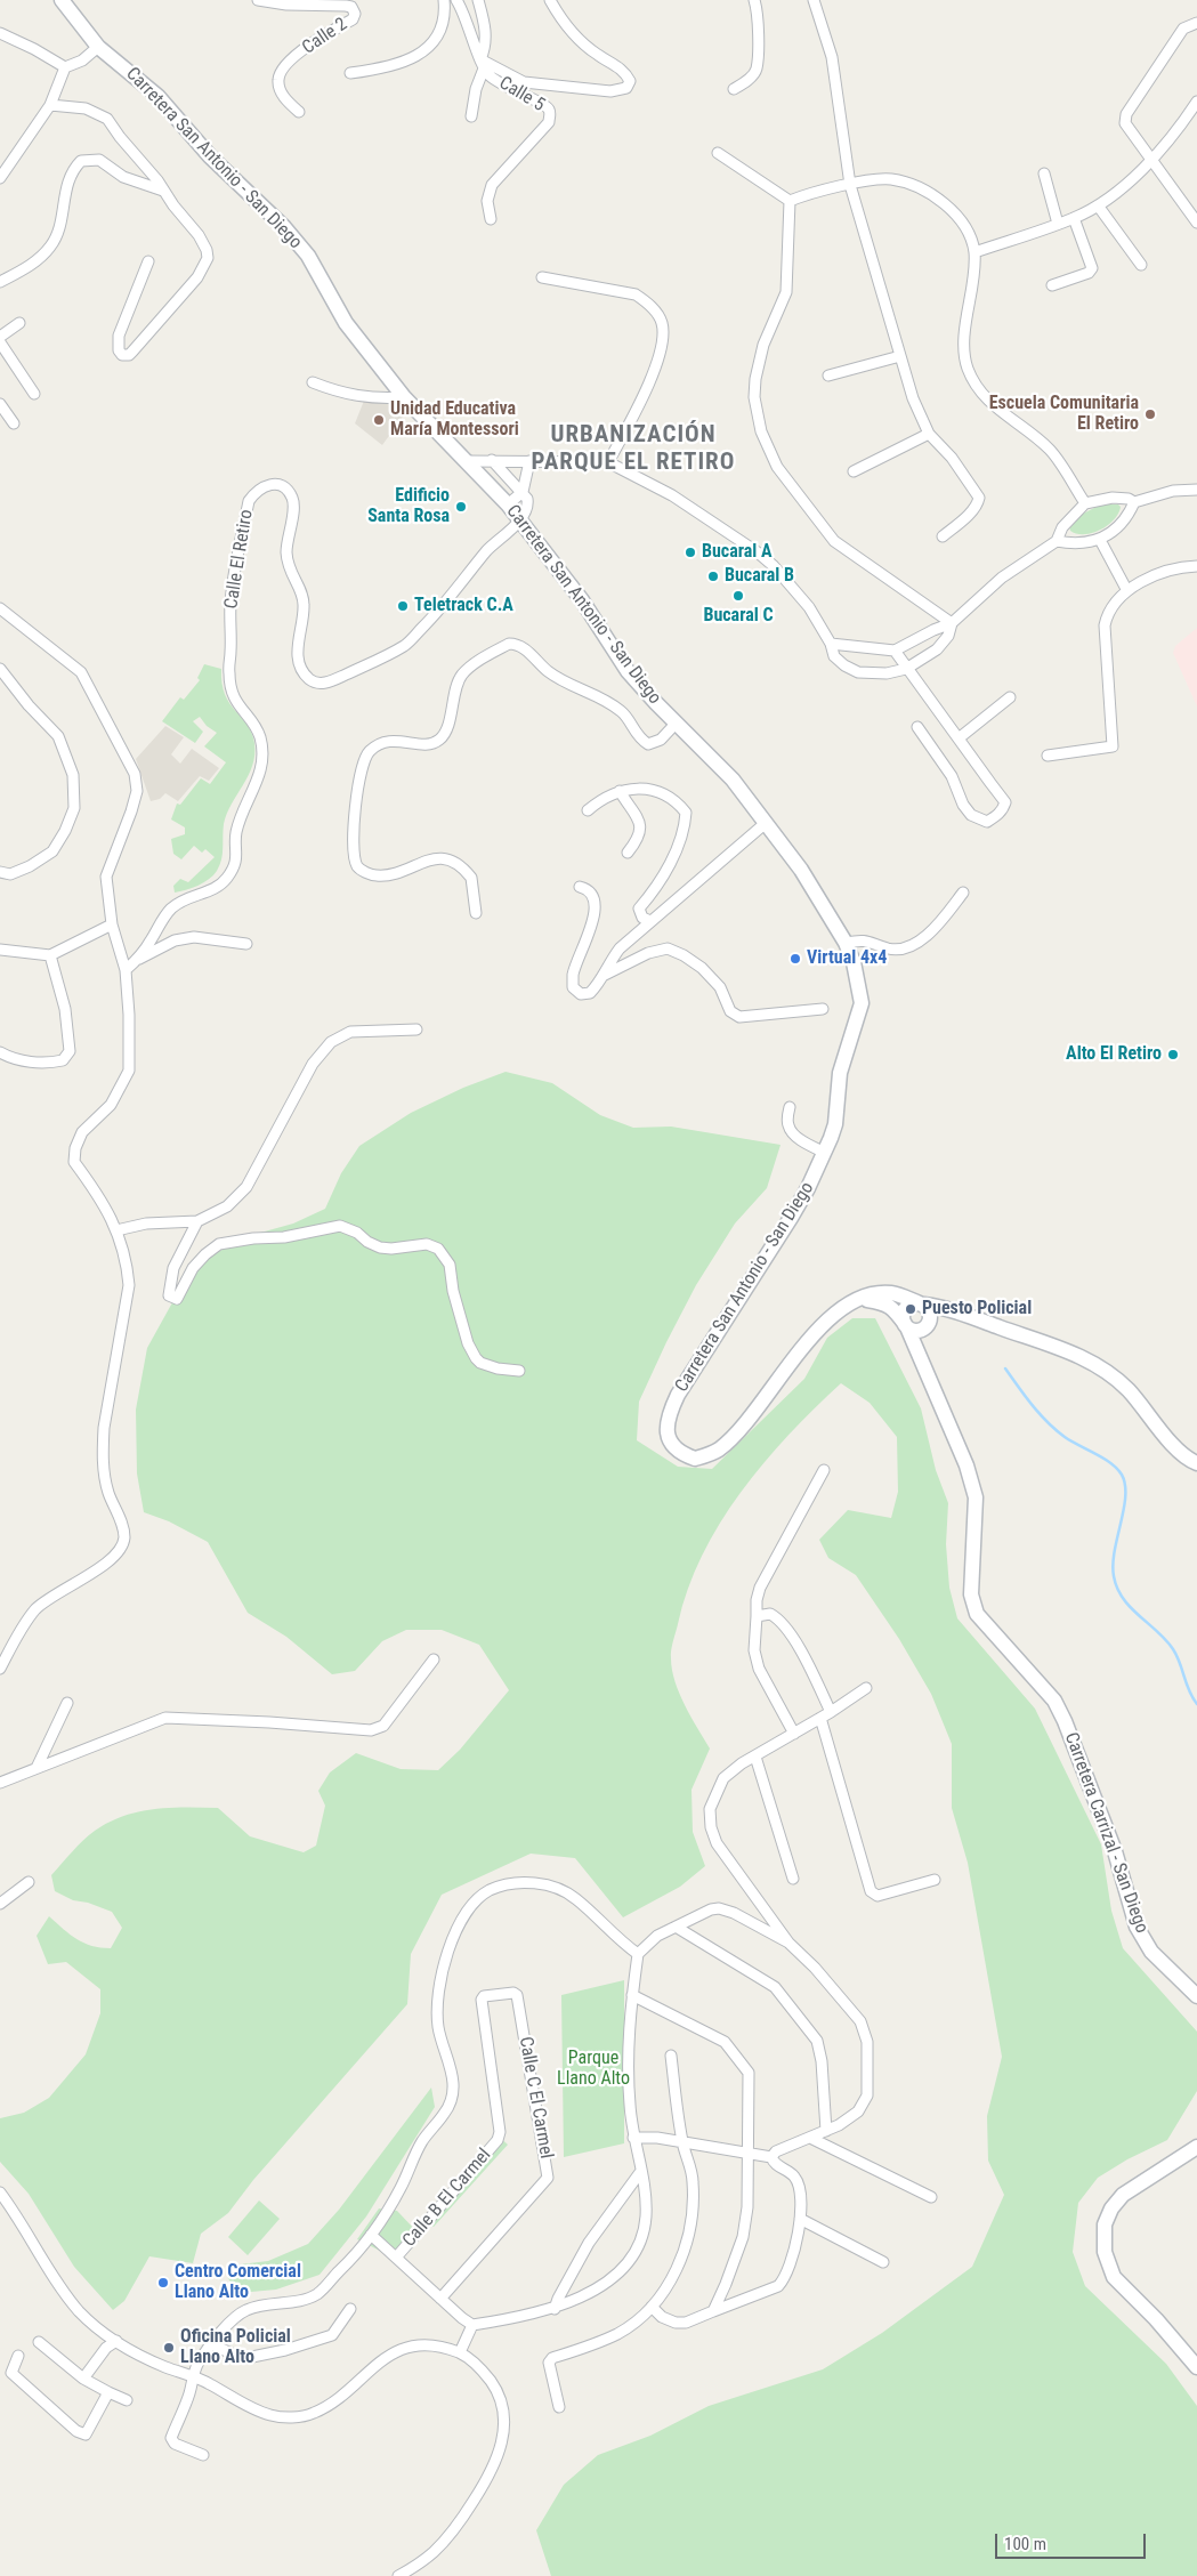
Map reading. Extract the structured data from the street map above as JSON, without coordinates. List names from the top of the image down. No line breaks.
{"streets":{"street":["Calle 2","Calle 5","Carretera San Antonio - San Diego","Calle El Retiro","Carretera Carrizal - San Diego","Calle C El Carmel","Calle B El Carmel"]},"crossings":[["Carretera San Antonio - San Diego","Calle El Retiro"],["Carretera San Antonio - San Diego","Carretera Carrizal - San Diego"],["Calle C El Carmel","Calle B El Carmel"]],"districts":["URBANIZACIÓN PARQUE EL RETIRO"],"parks":["Parque Llano Alto"],"places":["Escuela Comunitaria El Retiro","Unidad Educativa María Montessori","Edificio Santa Rosa","Bucaral A","Bucaral B","Bucaral C","Teletrack C.A","Virtual 4x4","Alto El Retiro","Puesto Policial","Centro Comercial Llano Alto","Oficina Policial Llano Alto"],"scale_bar":"100 m"}
